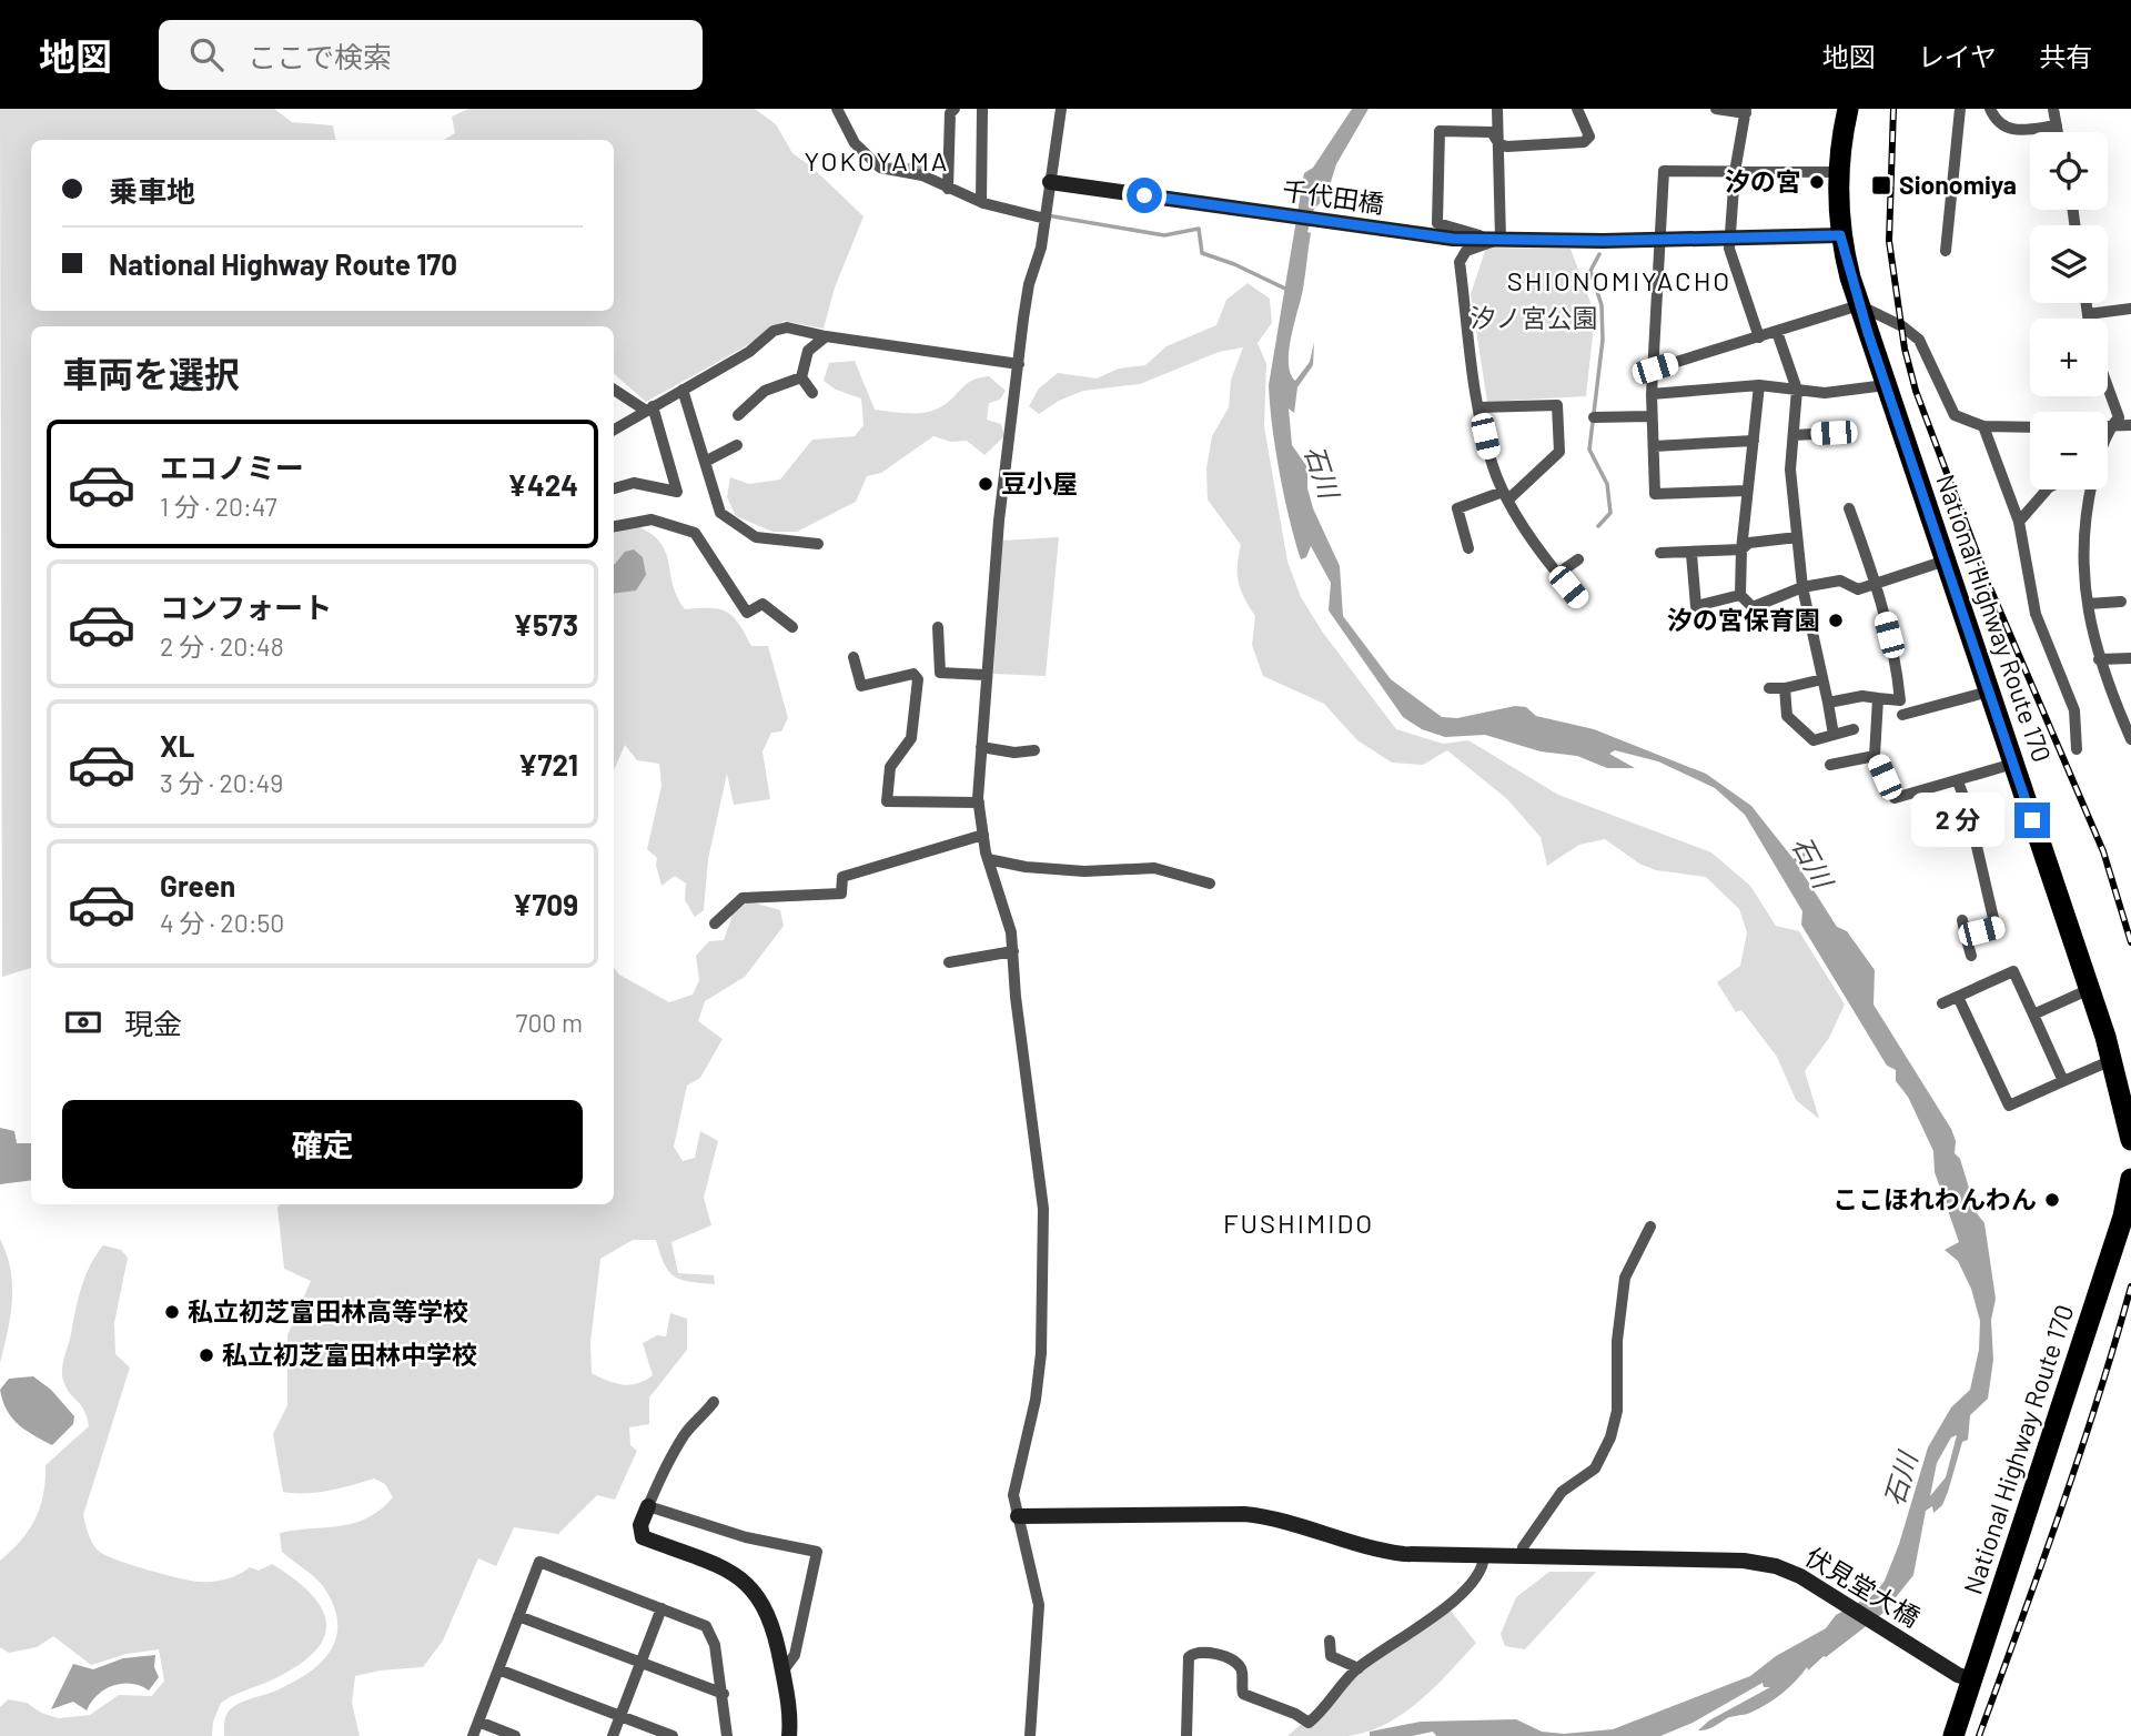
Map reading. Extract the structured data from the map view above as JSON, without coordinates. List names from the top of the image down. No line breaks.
{"streets":{"highway":["National Highway Route 170"],"street":["千代田橋","伏見堂大橋"]},"crossings":[["千代田橋","National Highway Route 170"],["National Highway Route 170","伏見堂大橋"]],"districts":["YOKOYAMA","SHIONOMIYACHO","FUSHIMIDO"],"water":["石川"],"parks":["汐ノ宮公園"],"places":{"other":["汐の宮","豆小屋","汐の宮保育園","ここほれわんわん","私立初芝富田林高等学校","私立初芝富田林中学校"],"transit":["Sionomiya"]},"page":{"header":"地図","search":"ここで検索","nav":["地図","レイヤ","共有"],"map_buttons":["+","−"],"banner":["乗車地","National Highway Route 170"],"heading":"車両を選択","list":[{"name":"エコノミー","note":"1 分 · 20:47","value":"¥424"},{"name":"コンフォート","note":"2 分 · 20:48","value":"¥573"},{"name":"XL","note":"3 分 · 20:49","value":"¥721"},{"name":"Green","note":"4 分 · 20:50","value":"¥709"}],"bubble":"2 分","pay":["現金","700 m"],"buttons":"確定"}}
